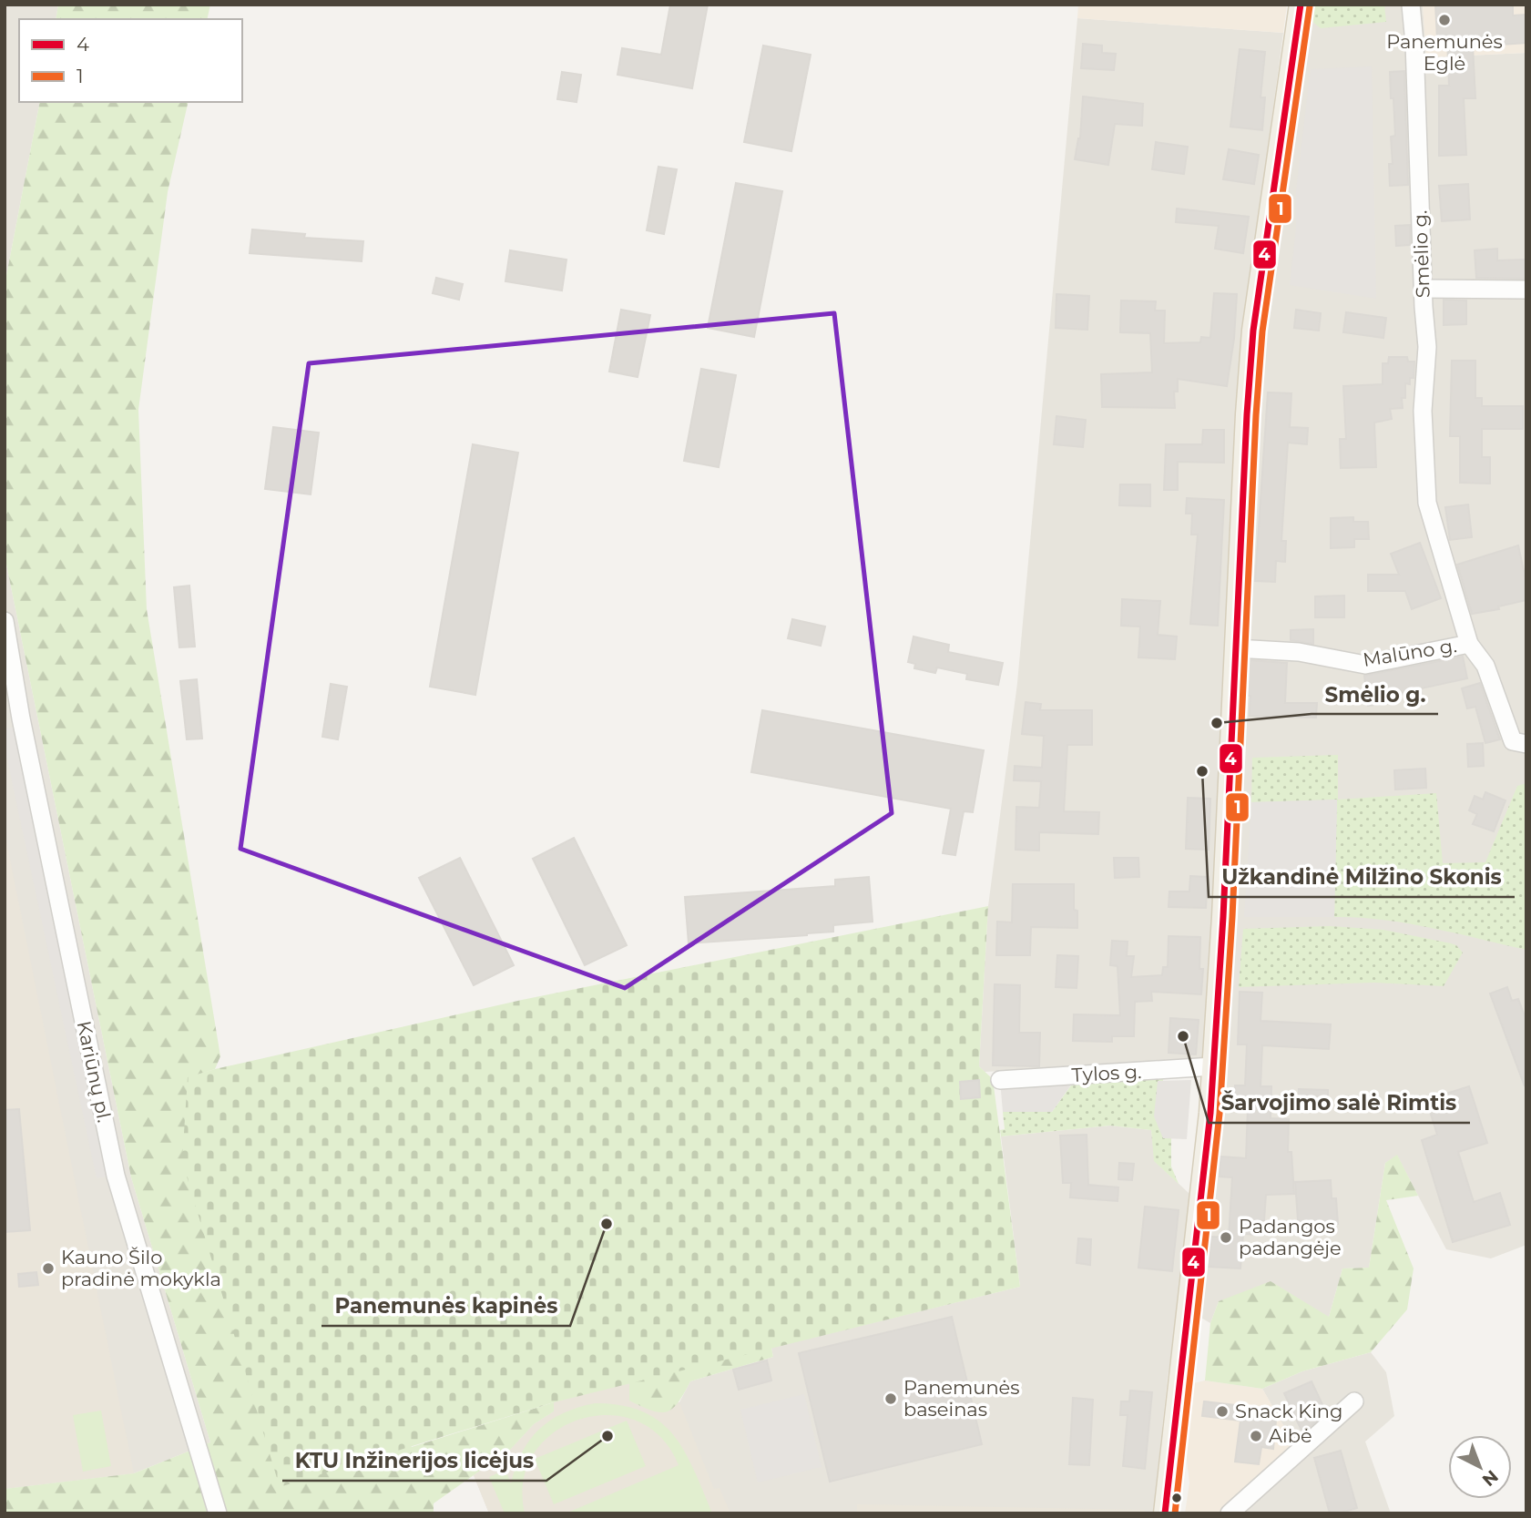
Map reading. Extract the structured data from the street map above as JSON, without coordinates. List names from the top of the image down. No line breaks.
{"streets":{"street":["Smėlio g.","Malūno g.","Kariūnų pl.","Tylos g."]},"crossings":[["Smėlio g.","Malūno g."]],"places":["Panemunės Eglė","Smėlio g.","Užkandinė Milžino Skonis","Šarvojimo salė Rimtis","Panemunės kapinės","Padangos padangėje","Kauno Šilo pradinė mokykla","Panemunės baseinas","Snack King","KTU Inžinerijos licėjus","Aibė"],"lines":["transit line 4","transit line 1"],"legend":["4","1"],"north":"bottom right"}
